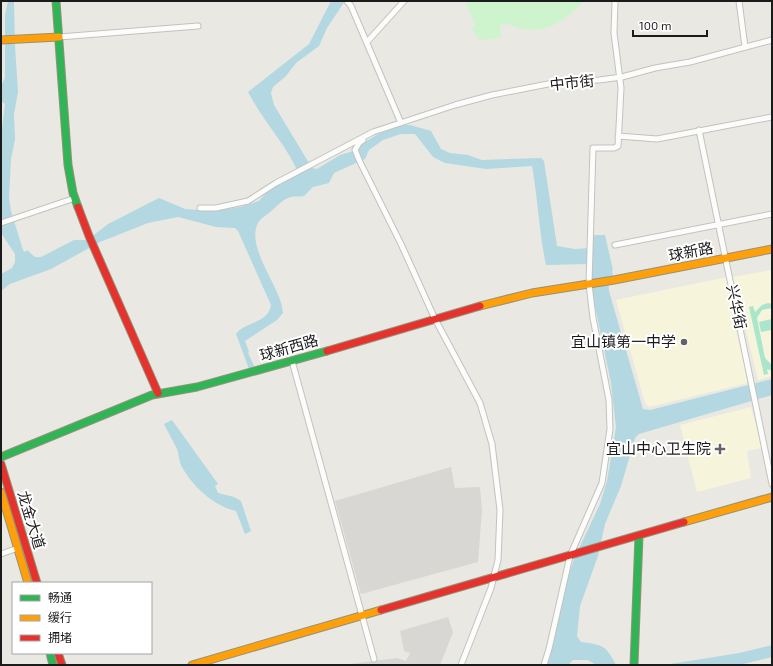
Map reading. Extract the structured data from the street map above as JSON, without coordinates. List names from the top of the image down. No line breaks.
{"streets":{"street":["中市街","球新路","兴华街","球新西路","龙金大道"]},"crossings":[["球新路","兴华街"],["球新路","球新西路"]],"places":{"other":["宜山镇第一中学"],"health":["宜山中心卫生院"]},"legend":["畅通","缓行","拥堵"],"scale_bar":"100 m"}
